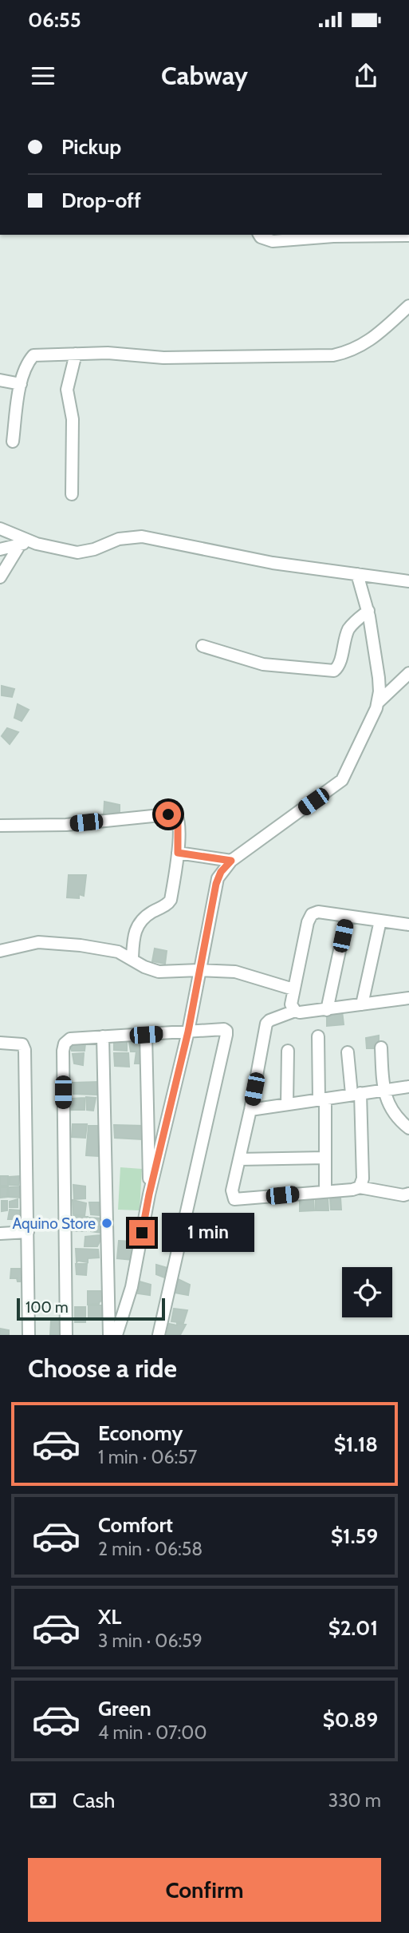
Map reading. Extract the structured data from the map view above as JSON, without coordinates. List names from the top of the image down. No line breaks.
{"places":["Aquino Store"],"scale_bar":"100 m","page":{"status":"06:55","header":"Cabway","banner":["Pickup","Drop-off"],"bubble":"1 min","scale":"100 m","heading":"Choose a ride","list":[{"name":"Economy","note":"1 min · 06:57","value":"$1.18"},{"name":"Comfort","note":"2 min · 06:58","value":"$1.59"},{"name":"XL","note":"3 min · 06:59","value":"$2.01"},{"name":"Green","note":"4 min · 07:00","value":"$0.89"}],"pay":["Cash","330 m"],"buttons":"Confirm"}}
